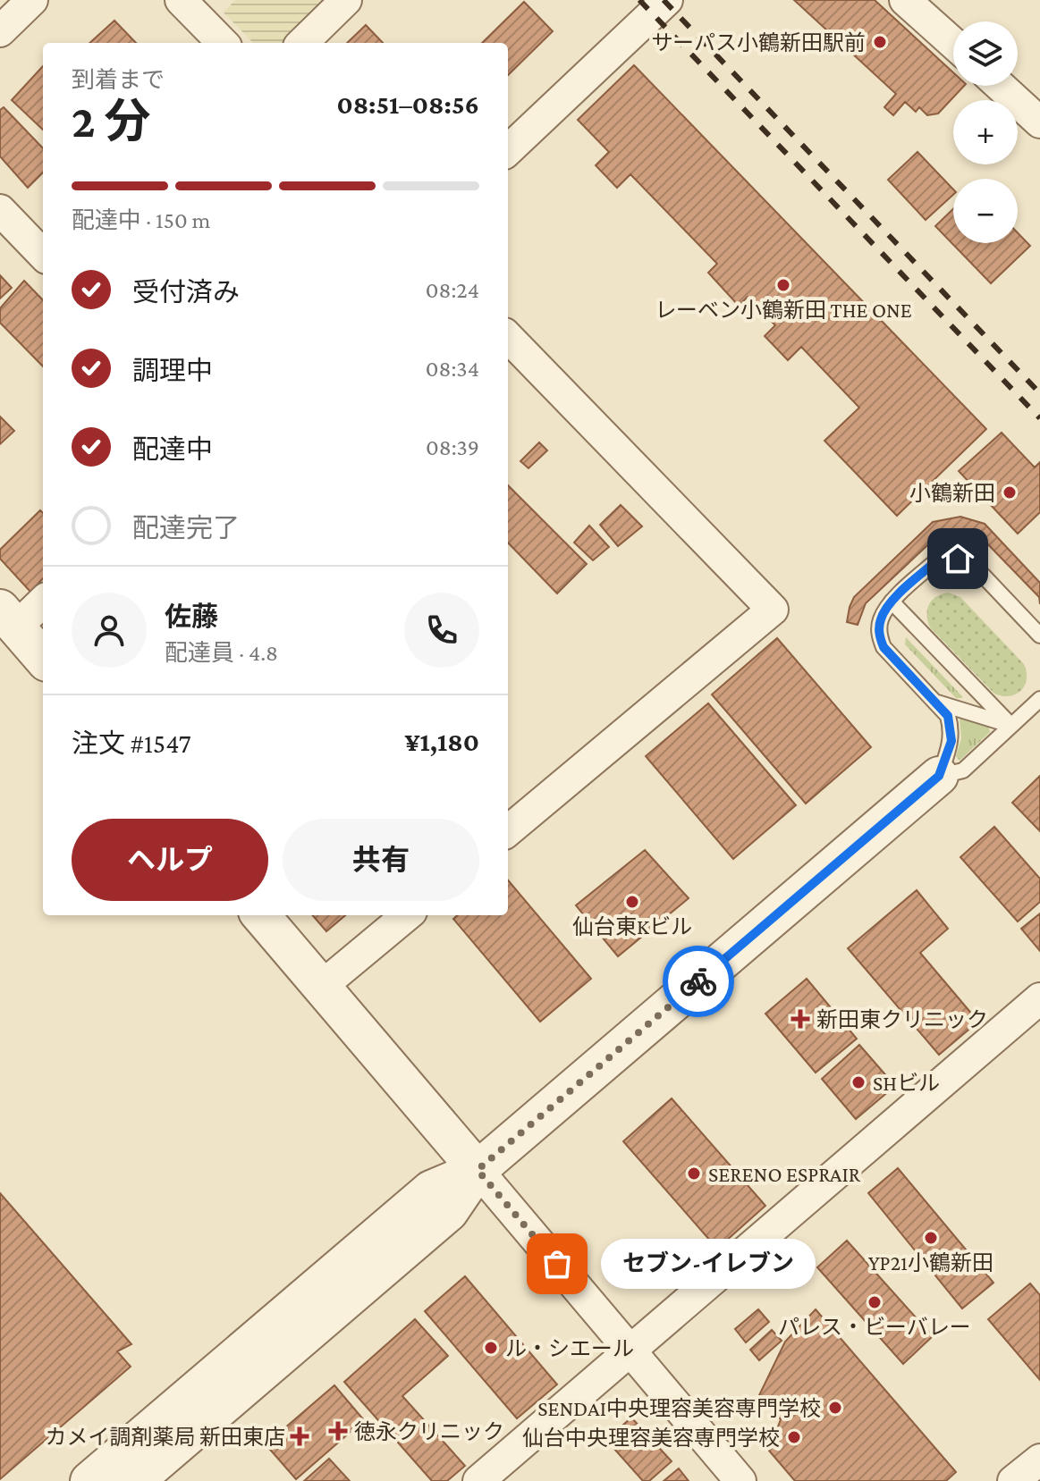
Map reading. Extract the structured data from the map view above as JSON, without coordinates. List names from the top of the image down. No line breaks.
{"places":{"other":["サーパス小鶴新田駅前","レーベン小鶴新田 THE ONE","小鶴新田","仙台東Kビル","SHビル","SERENO ESPRAIR","YP21小鶴新田","セブン-イレブン","パレス・ビーバレー","ル・シエール","SENDAI中央理容美容専門学校","仙台中央理容美容専門学校"],"health":["新田東クリニック","徳永クリニック","カメイ調剤薬局 新田東店"]},"page":{"map_buttons":["+","−"],"heading":["2 分","到着まで","08:51–08:56"],"panel":["佐藤","配達員 · 4.8","注文 #1547","¥1,180"],"bar":"配達中 · 150 m","list":[["受付済み","08:24"],["調理中","08:34"],["配達中","08:39"],"配達完了"],"buttons":["ヘルプ","共有"],"bubble":"セブン-イレブン"}}
